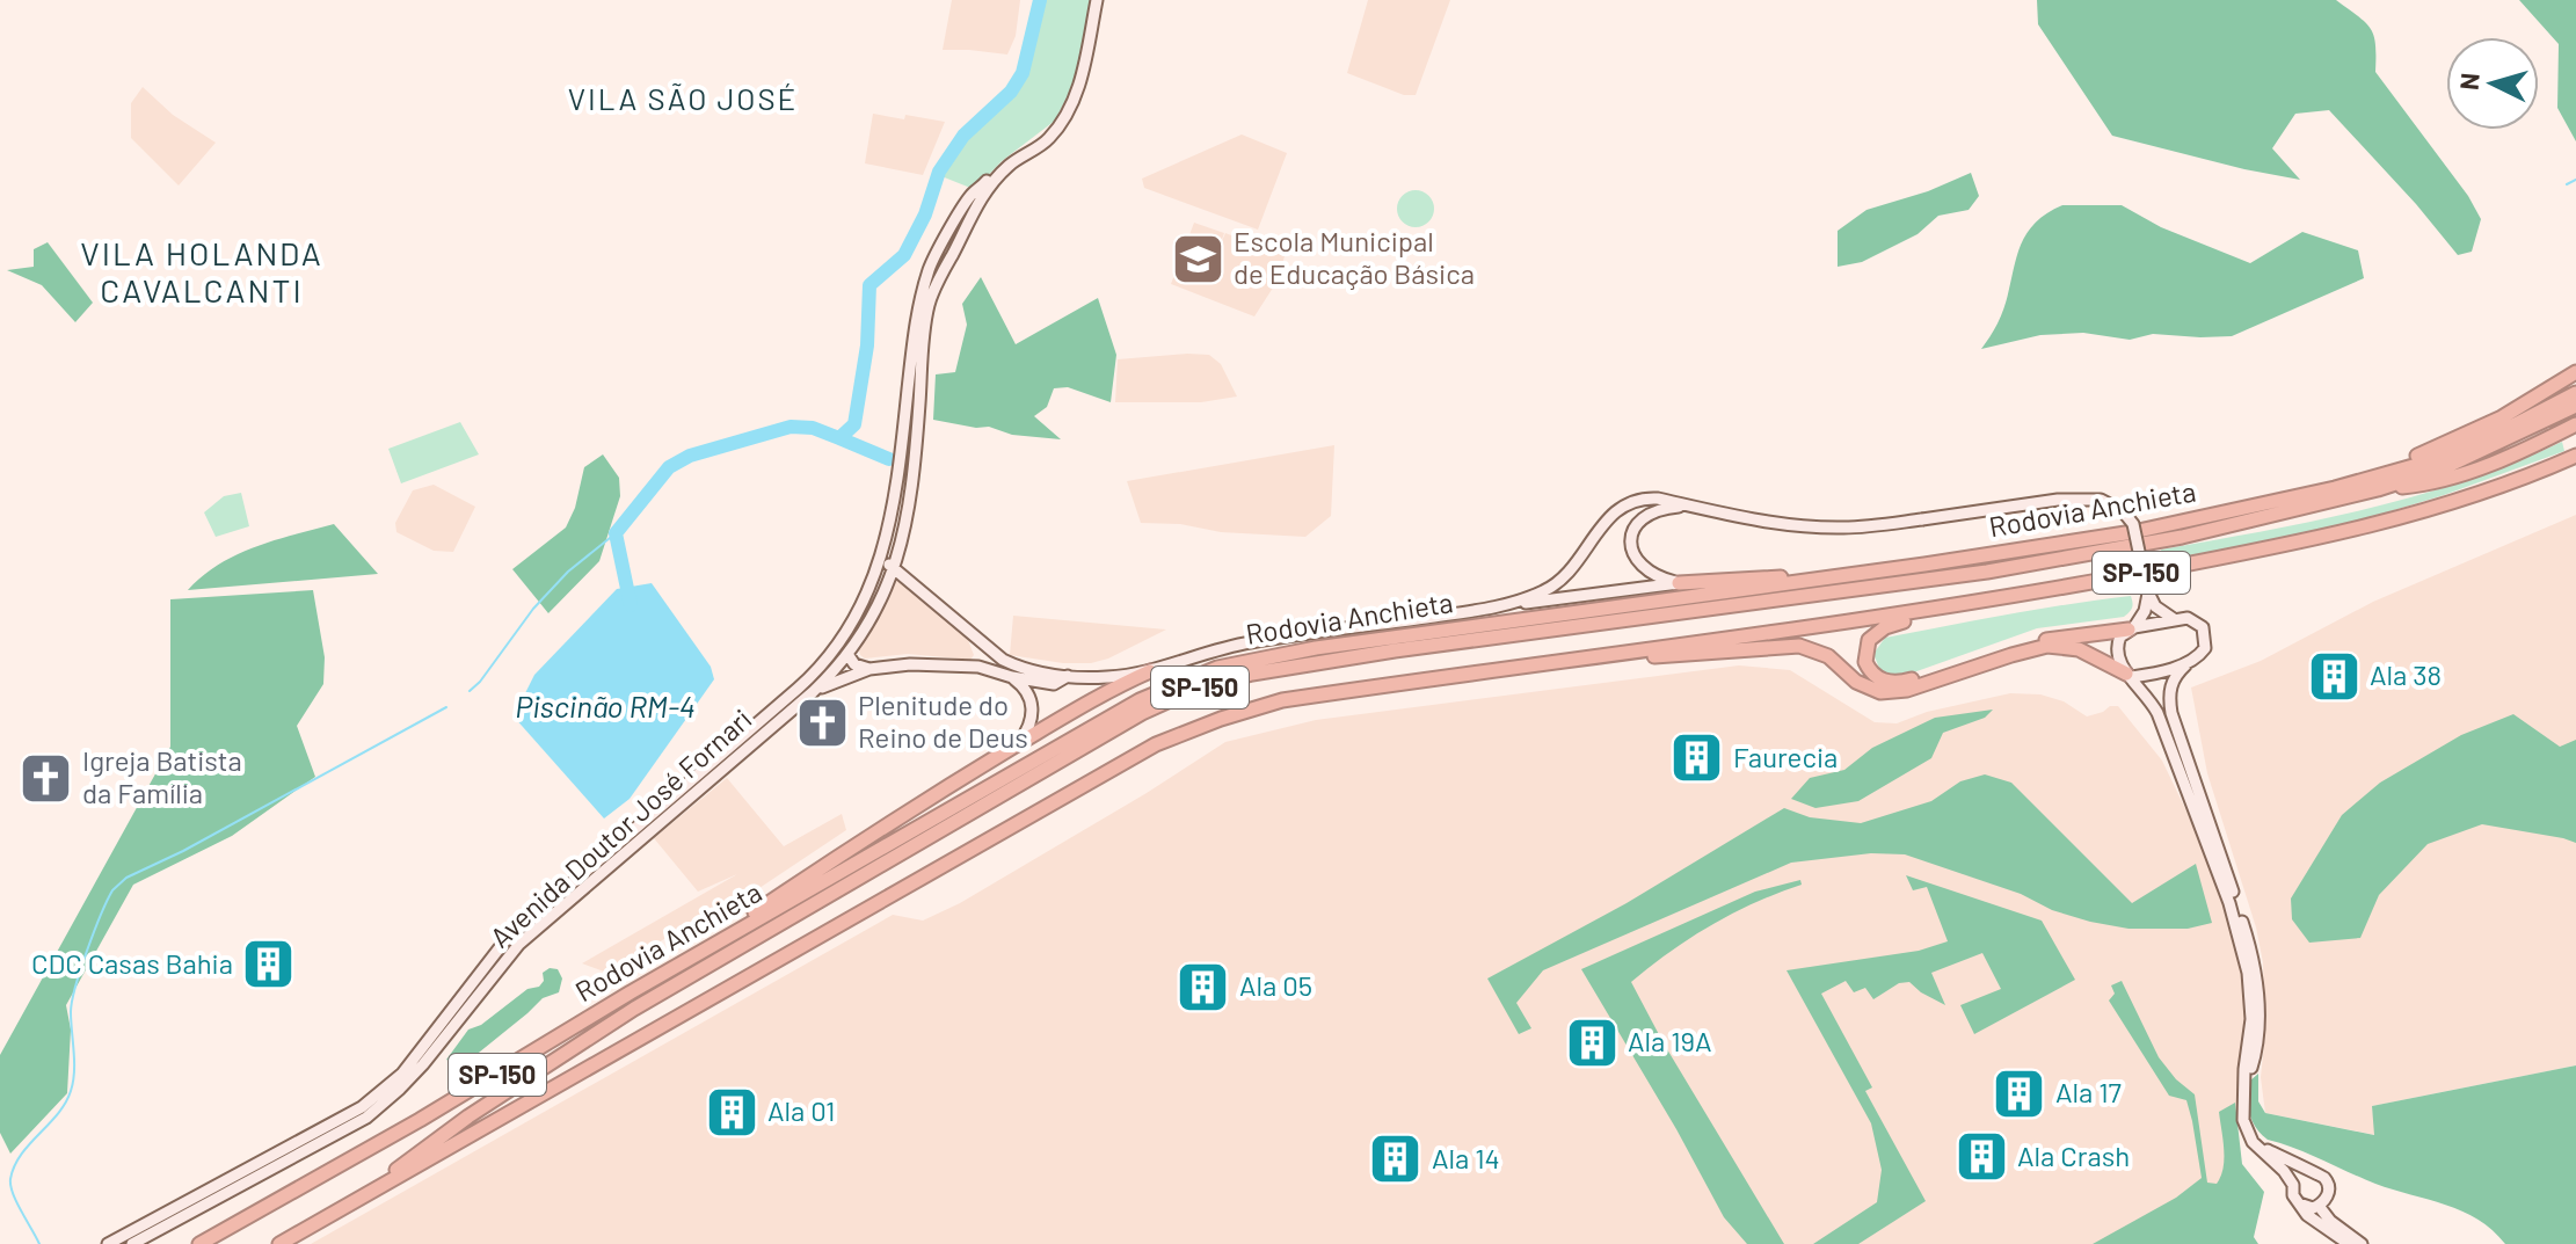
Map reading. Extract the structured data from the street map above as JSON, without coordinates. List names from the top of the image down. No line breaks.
{"streets":{"highway":["Rodovia Anchieta","SP-150"],"main road":["Avenida Doutor José Fornari"]},"districts":["VILA SÃO JOSÉ","VILA HOLANDA CAVALCANTI"],"water":["Piscinão RM-4"],"places":{"school or university":["Escola Municipal de Educação Básica"],"building":["Ala 38","Faurecia","CDC Casas Bahia","Ala 05","Ala 19A","Ala 17","Ala 01","Ala Crash","Ala 14"],"church":["Plenitude do Reino de Deus","Igreja Batista da Família"]},"north":"left"}
